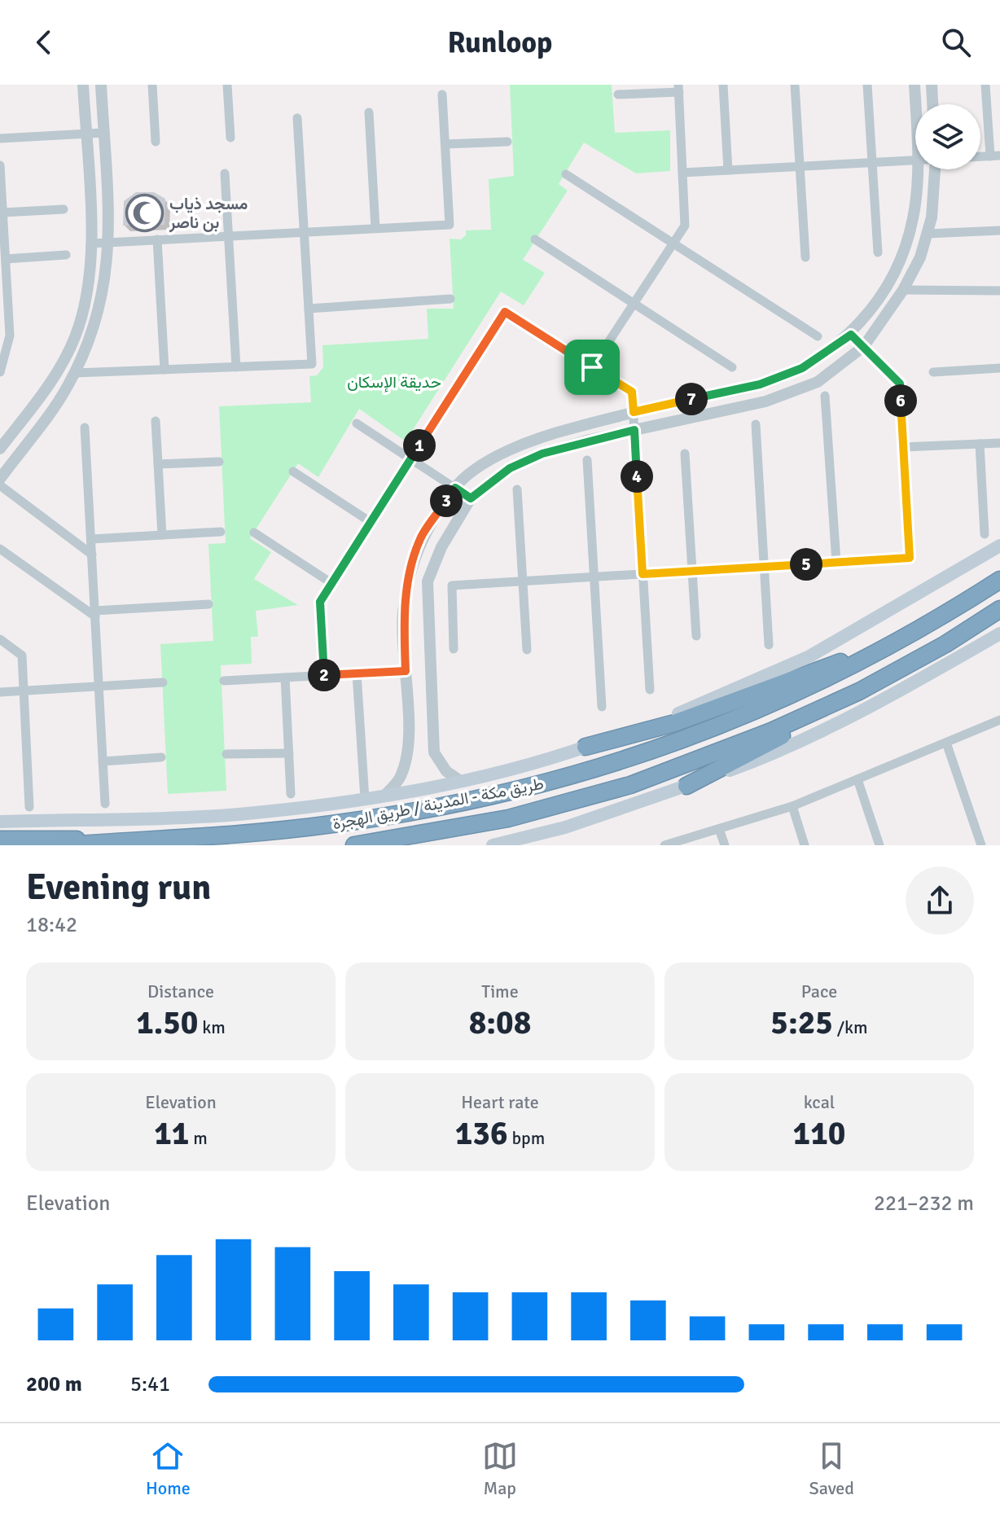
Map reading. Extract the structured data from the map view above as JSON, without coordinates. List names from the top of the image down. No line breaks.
{"streets":{"highway":["طريق مكة - المدينة / طريق الهجرة"]},"parks":["حديقة الإسكان"],"places":{"mosque":["مسجد ذياب بن ناصر"]},"page":{"header":"Runloop","pins":["7","6","1","4","3","5","2"],"heading":["Evening run","18:42"],"stats":[["Distance","1.50 km"],["Time","8:08"],["Pace","5:25 /km"],["Elevation","11 m"],["Heart rate","136 bpm"],["kcal","110"]],"chart":["Elevation","221–232 m"],"list":[{"name":"200 m","note":"5:41"}],"tabs":["Home","Map","Saved"]}}
